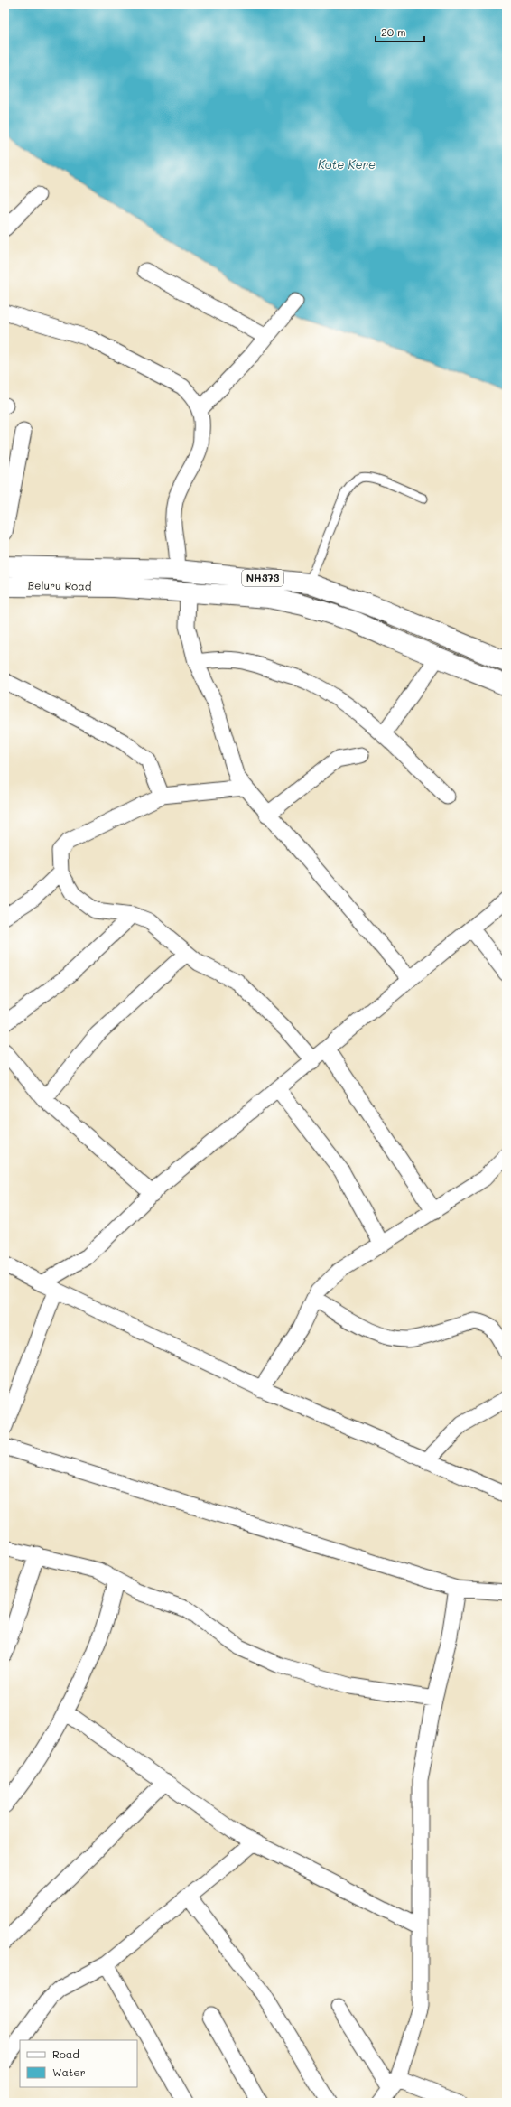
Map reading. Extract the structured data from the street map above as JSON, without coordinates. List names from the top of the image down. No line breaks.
{"streets":{"highway":["NH373","Beluru Road"]},"crossings":[["NH373","Beluru Road"]],"water":["Kote Kere"],"legend":["Road","Water"],"scale_bar":"20 m"}
